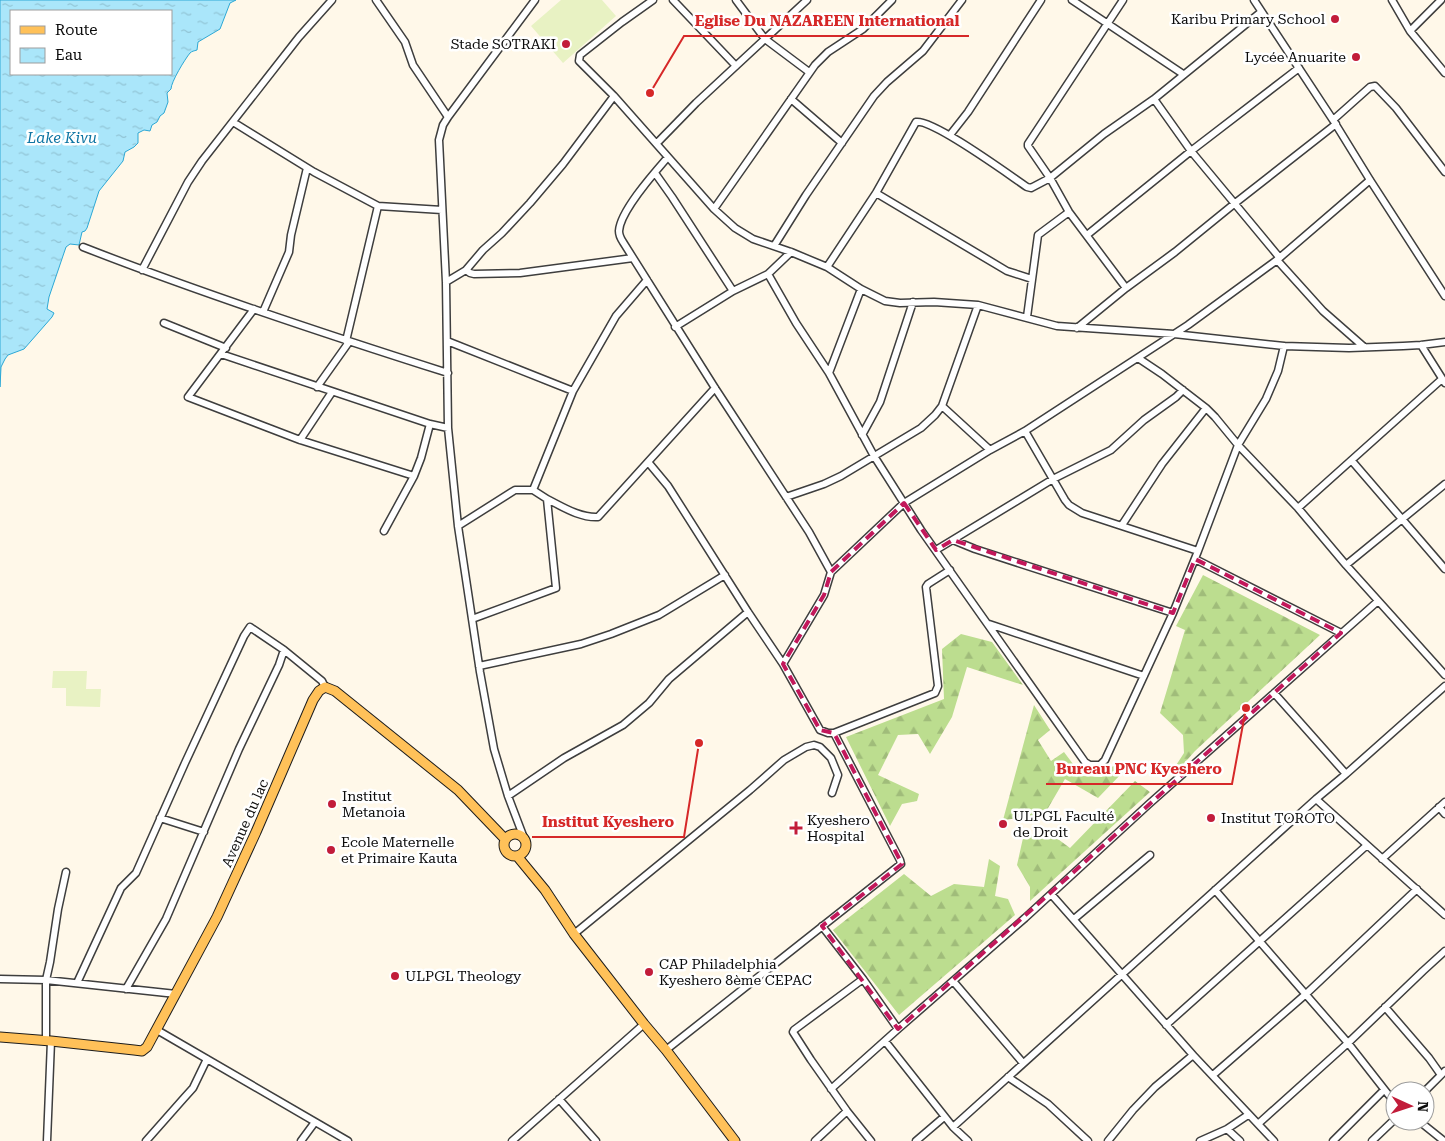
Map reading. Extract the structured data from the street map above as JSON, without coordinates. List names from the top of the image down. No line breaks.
{"streets":{"main road":["Avenue du lac"]},"water":["Lake Kivu"],"places":{"other":["Karibu Primary School","Stade SOTRAKI","Lycée Anuarite","Eglise Du NAZAREEN International","Bureau PNC Kyeshero","Institut Kyeshero","Institut Metanoia","Institut TOROTO","ULPGL Faculté de Droit","Ecole Maternelle et Primaire Kauta","CAP Philadelphia Kyeshero 8ème CEPAC","ULPGL Theology"],"health":["Kyeshero Hospital"]},"legend":["Route","Eau"],"north":"right"}
